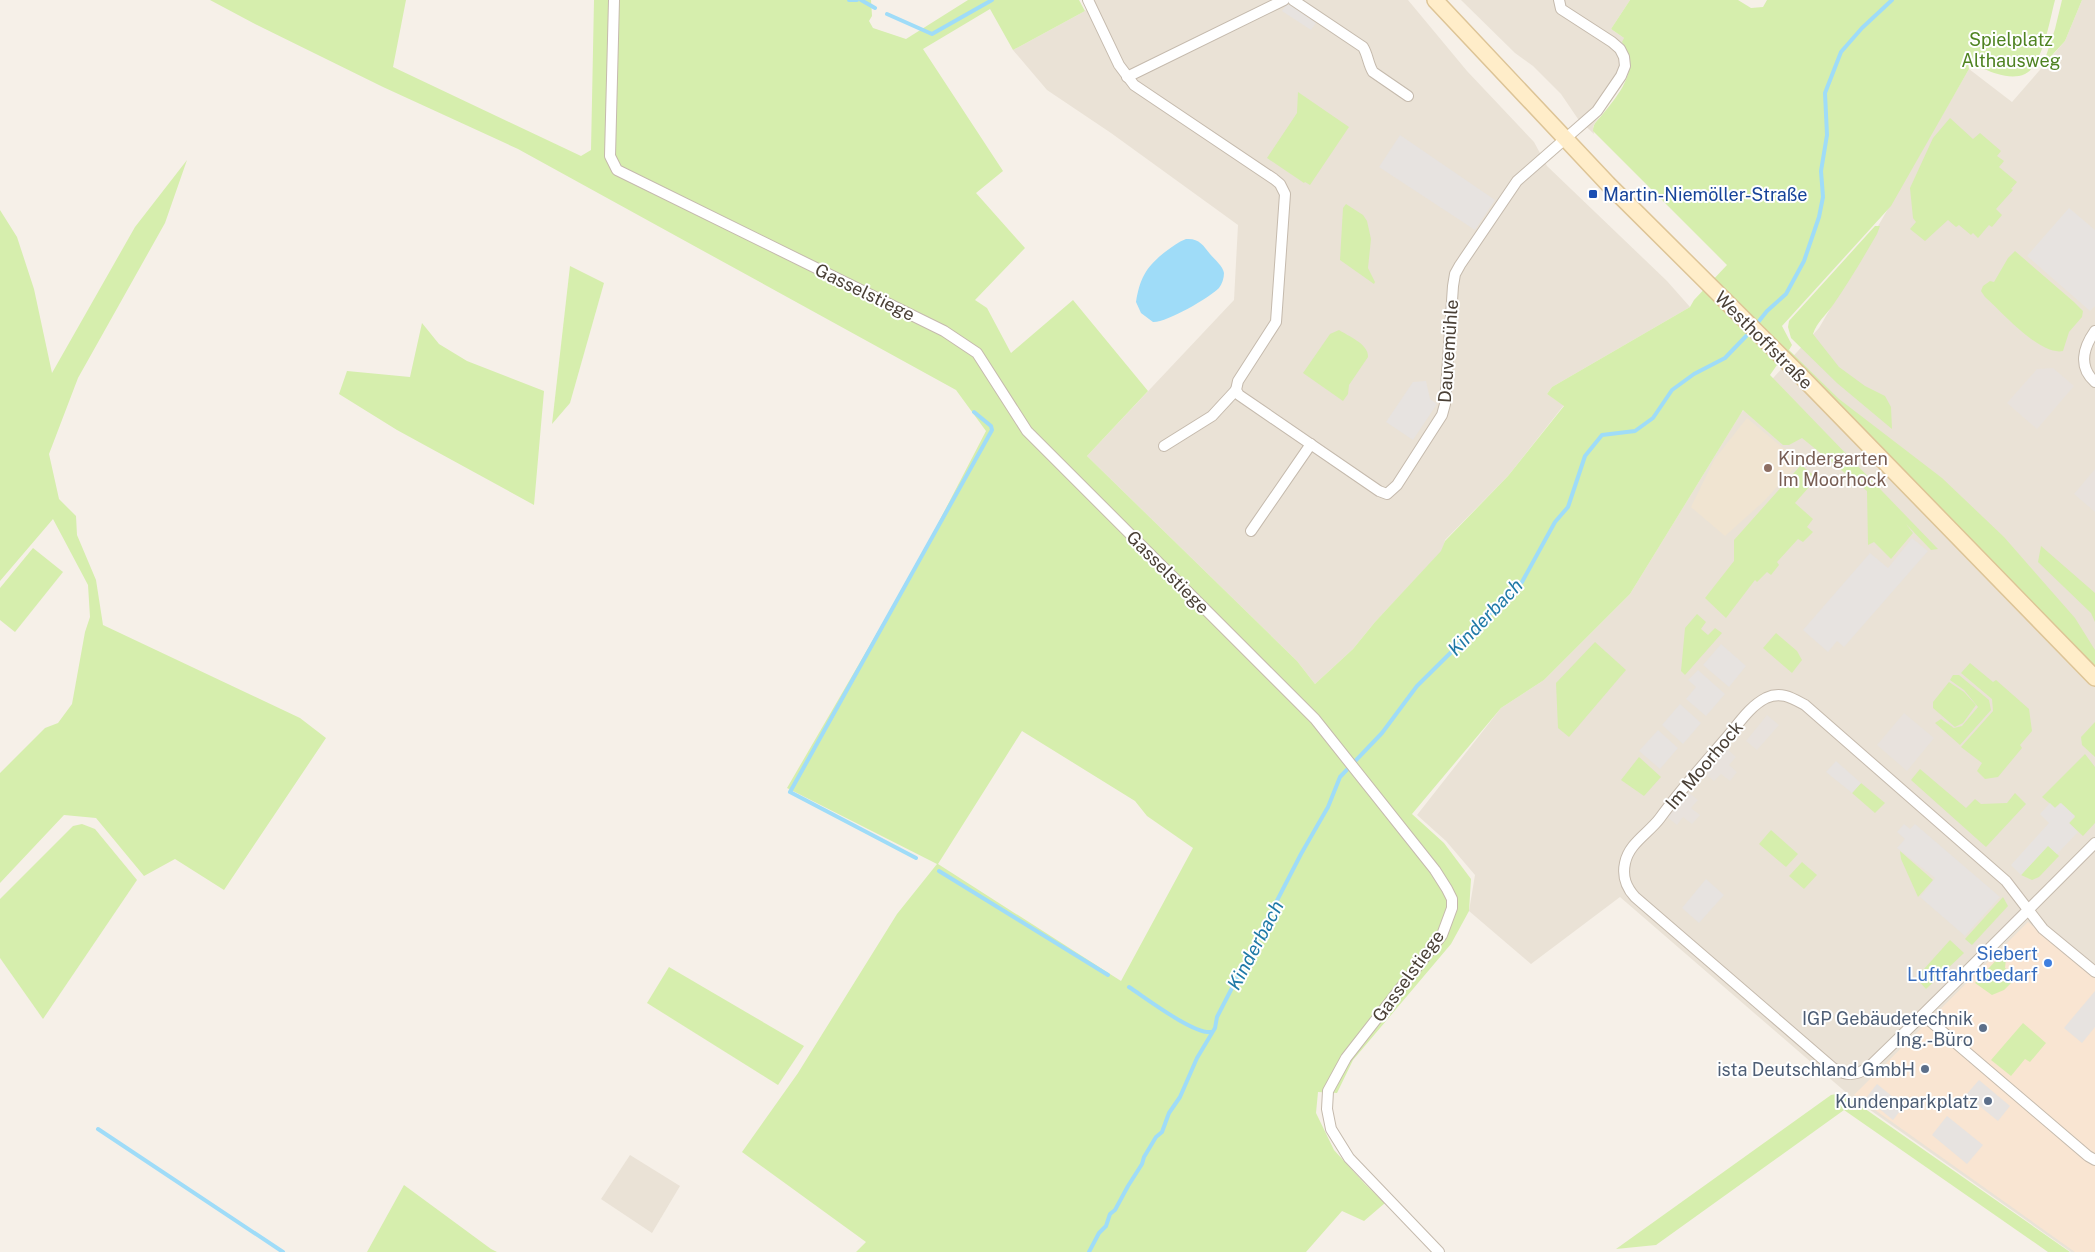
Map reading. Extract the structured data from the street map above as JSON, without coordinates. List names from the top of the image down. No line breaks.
{"streets":{"street":["Gasselstiege","Westhoffstraße","Dauvemühle","Im Moorhock"]},"crossings":[["Westhoffstraße","Dauvemühle"]],"water":["Kinderbach"],"parks":["Spielplatz Althausweg"],"places":{"transit":["Martin-Niemöller-Straße"],"other":["Kindergarten Im Moorhock","Siebert Luftfahrtbedarf","IGP Gebäudetechnik Ing.-Büro","ista Deutschland GmbH","Kundenparkplatz"]}}
